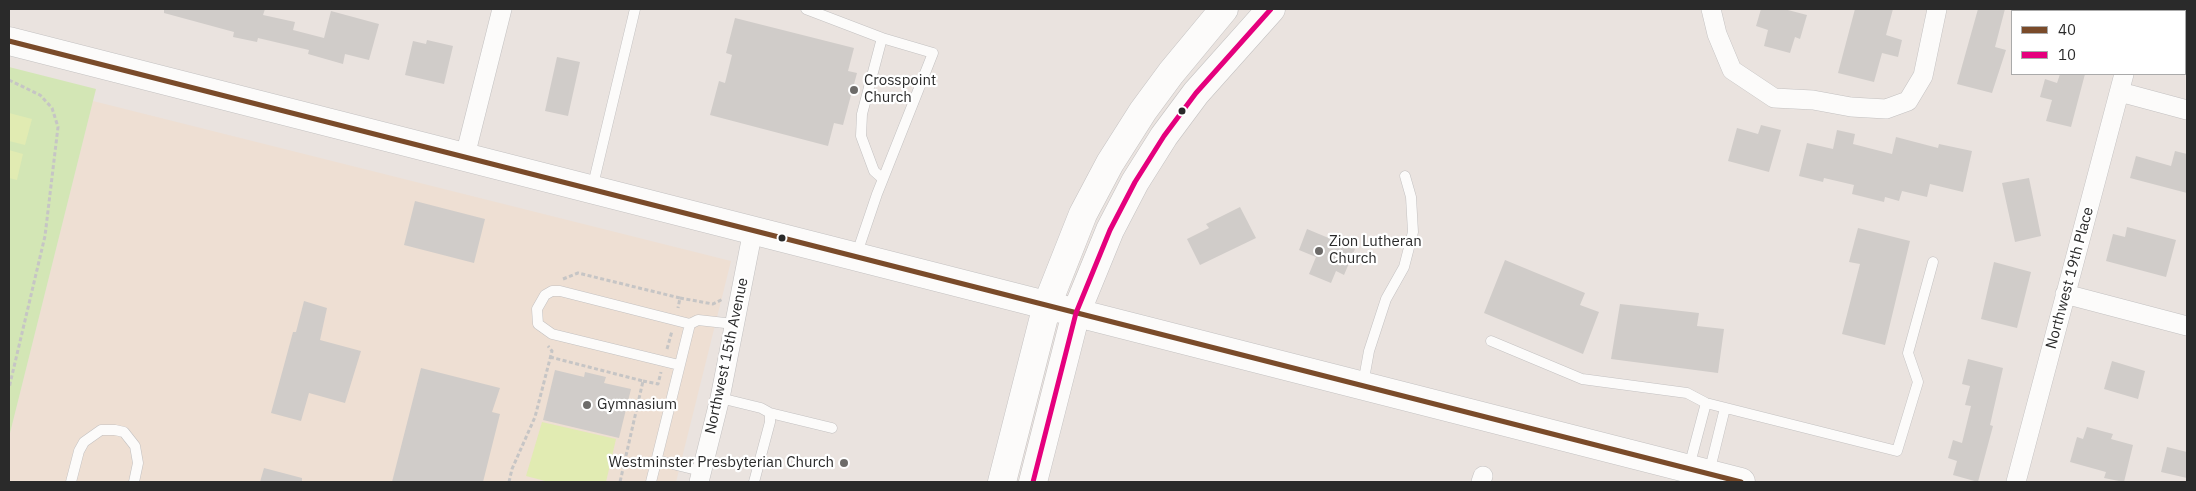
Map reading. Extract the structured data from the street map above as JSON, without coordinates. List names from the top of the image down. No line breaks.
{"streets":{"street":["Northwest 19th Place","Northwest 15th Avenue"]},"places":["Crosspoint Church","Zion Lutheran Church","Gymnasium","Westminster Presbyterian Church"],"lines":["transit line 10","transit line 40"],"legend":["40","10"]}
